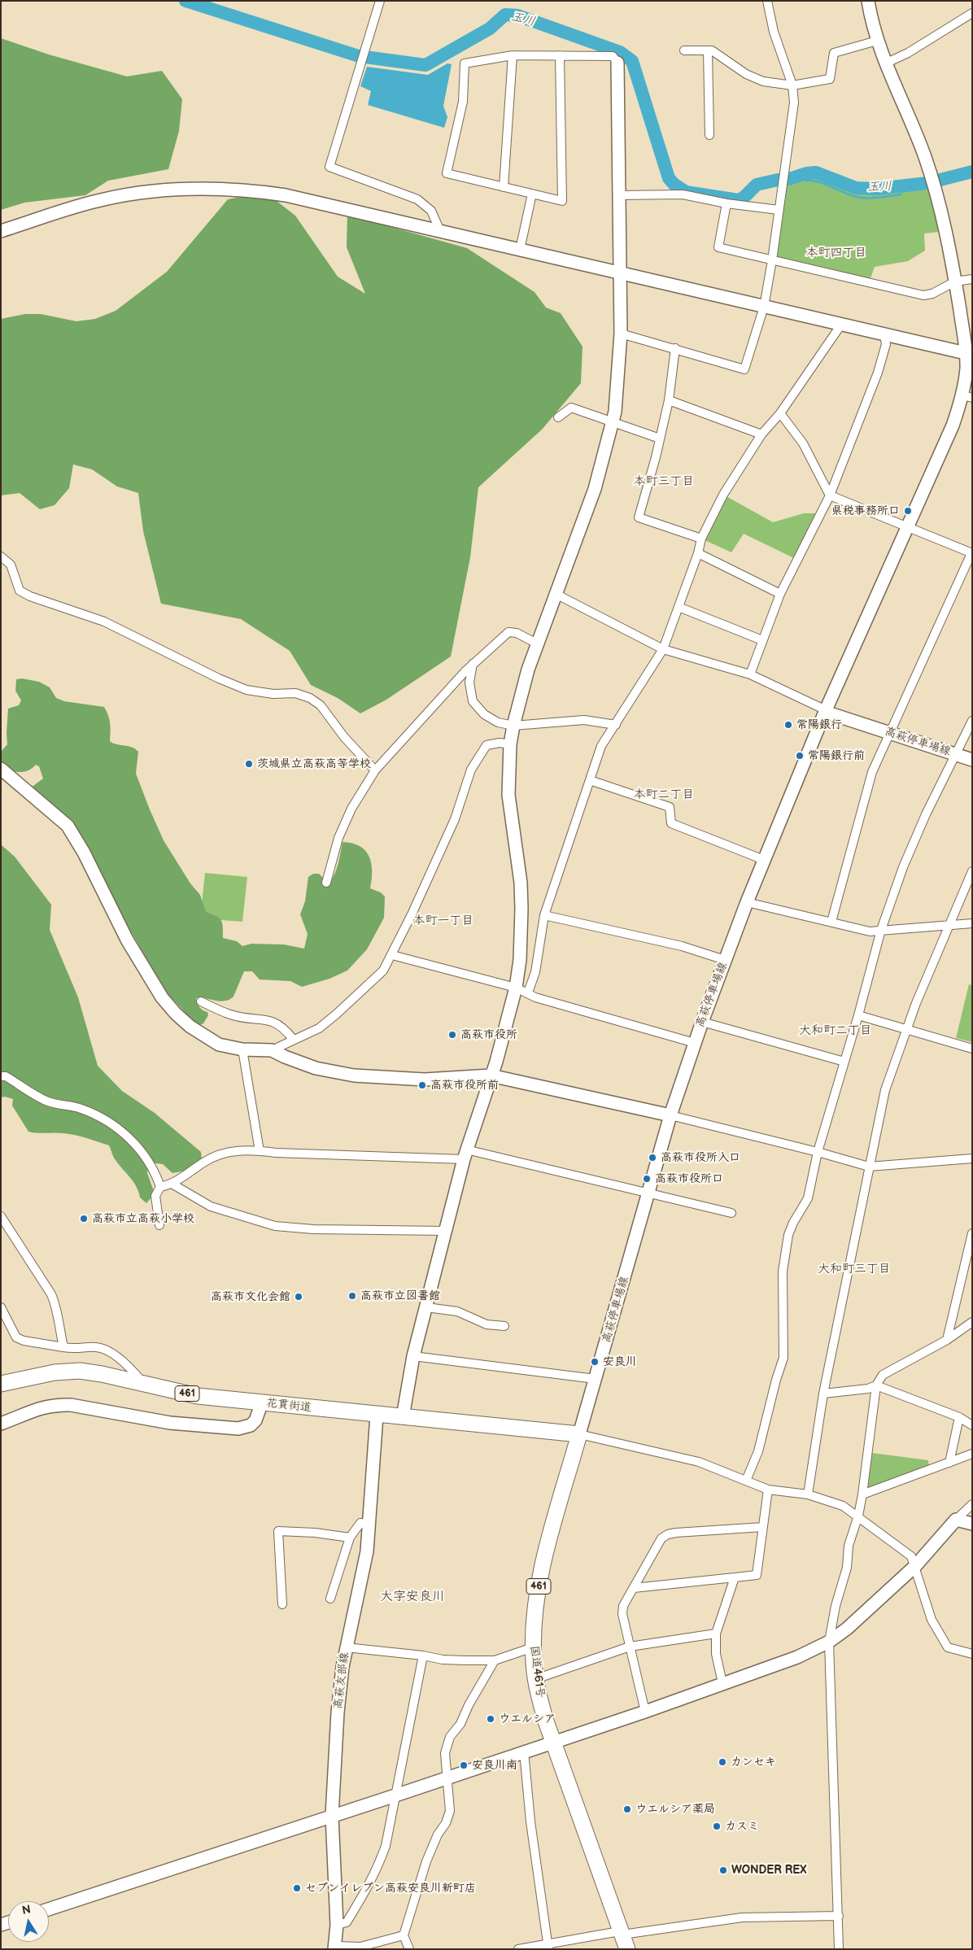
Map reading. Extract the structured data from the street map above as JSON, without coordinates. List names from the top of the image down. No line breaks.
{"streets":{"highway":["461","花貫街道","国道461号"],"street":["高萩停車場線","高萩友部線"]},"crossings":[["高萩停車場線","花貫街道"],["高萩停車場線","国道461号"],["花貫街道","国道461号"],["花貫街道","高萩友部線"]],"districts":["本町四丁目","本町三丁目","本町二丁目","本町一丁目","大和町二丁目","大和町三丁目","大字安良川"],"water":["玉川"],"places":["県税事務所口","常陽銀行","常陽銀行前","茨城県立高萩高等学校","高萩市役所","高萩市役所前","高萩市役所入口","高萩市役所口","高萩市立高萩小学校","高萩市立図書館","高萩市文化会館","安良川","ウエルシア","カンセキ","安良川南","ウエルシア薬局","カスミ","WONDER REX","セブンイレブン高萩安良川新町店"],"north":"top"}
